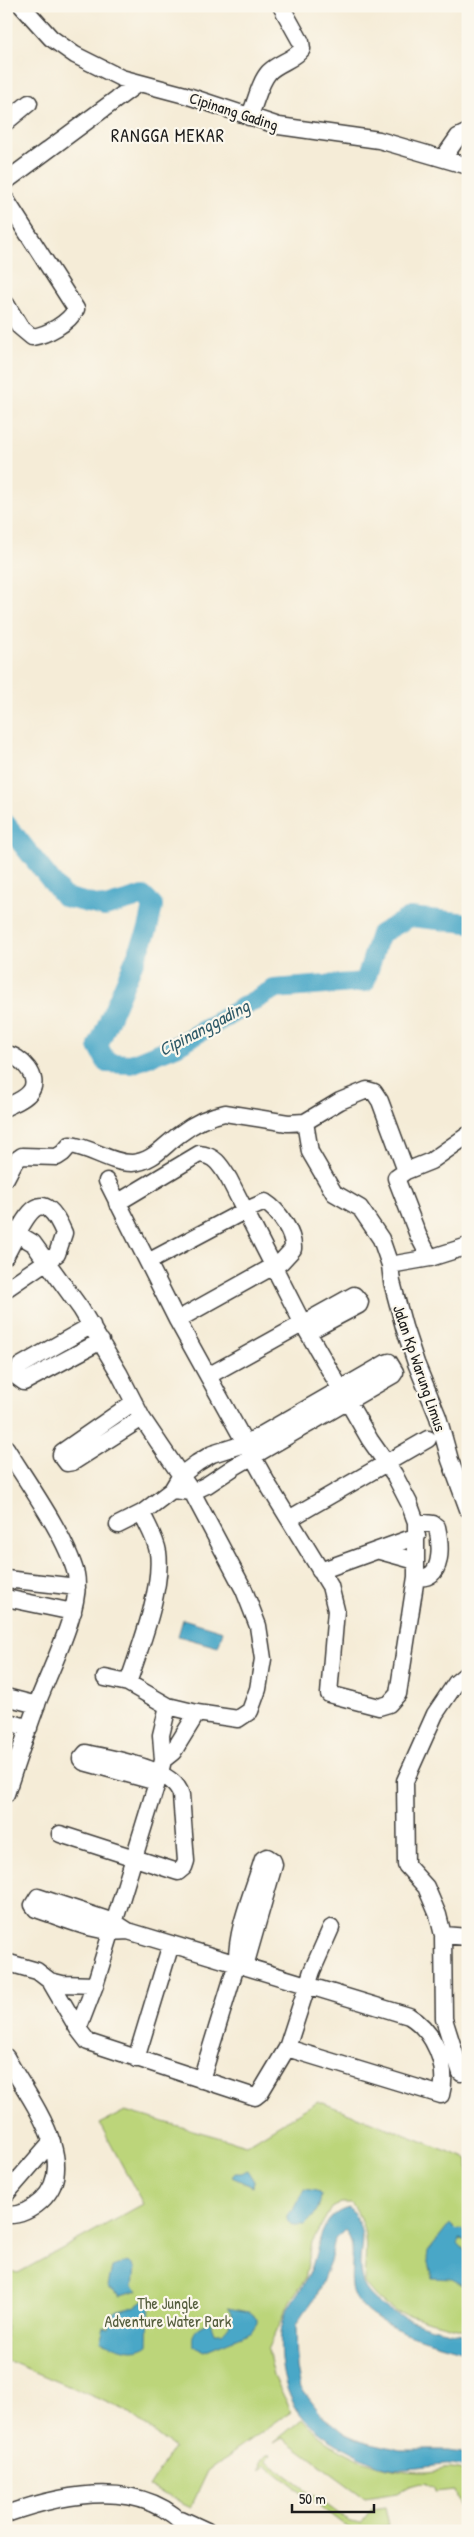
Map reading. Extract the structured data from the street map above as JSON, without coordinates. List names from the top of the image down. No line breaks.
{"streets":{"street":["Cipinang Gading","Jalan Kp Warung Limus"]},"districts":["RANGGA MEKAR"],"water":["Cipinanggading"],"parks":["The Jungle Adventure Water Park"],"scale_bar":"50 m"}
